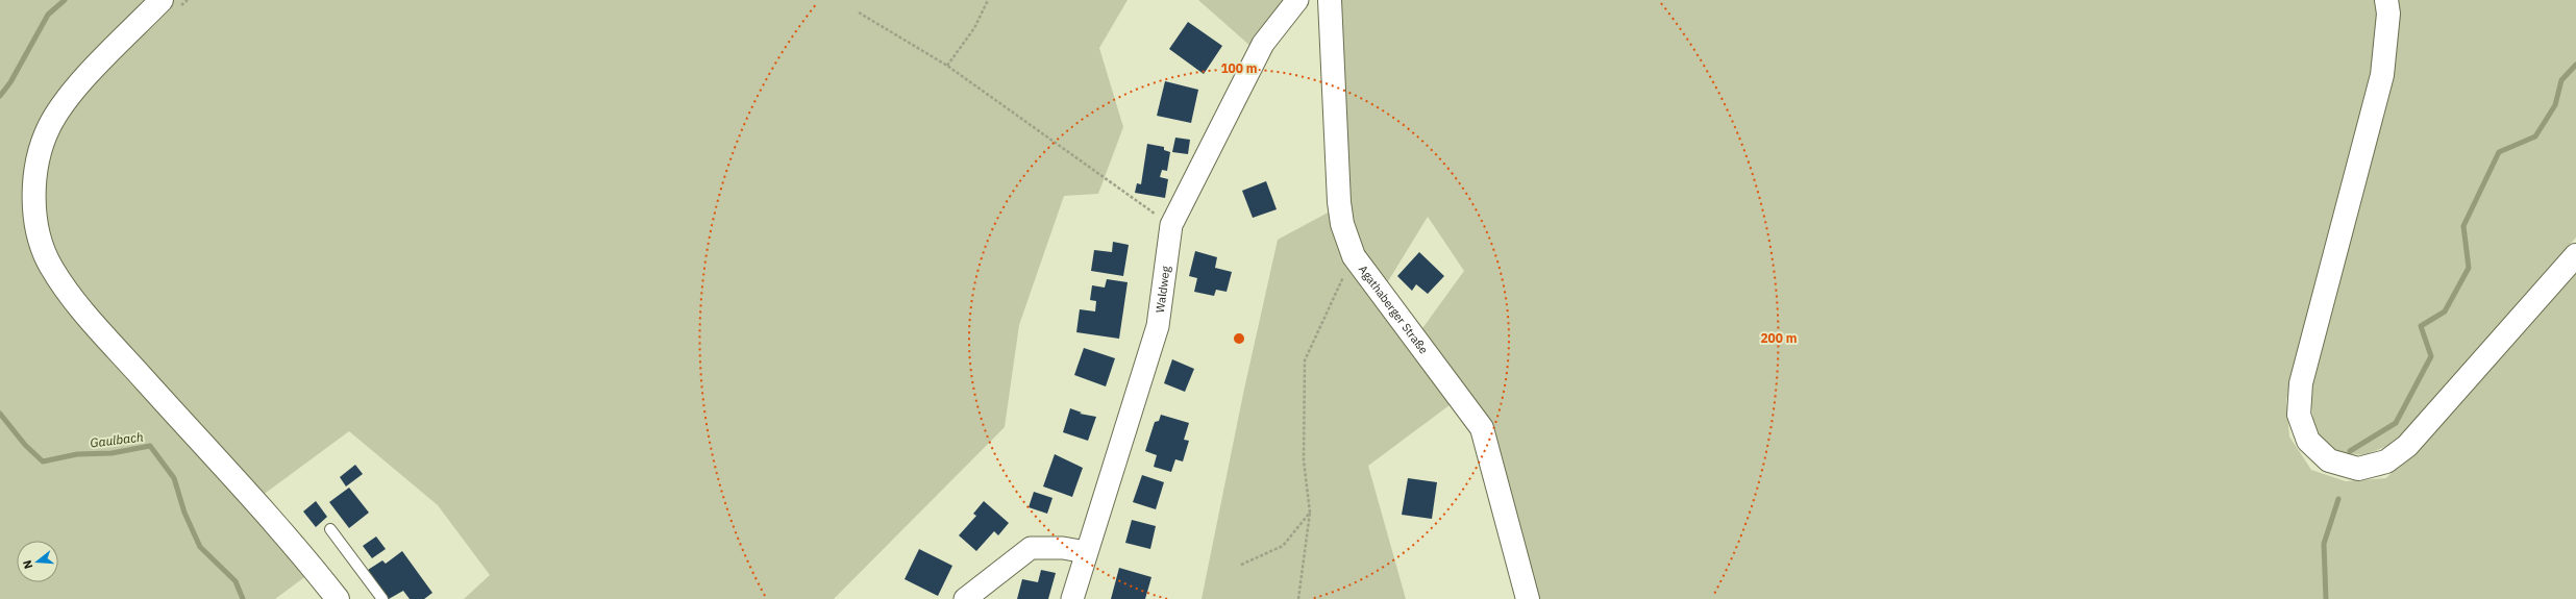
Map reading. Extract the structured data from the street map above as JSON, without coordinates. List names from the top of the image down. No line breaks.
{"streets":{"main road":["Agathaberger Straße"],"street":["Waldweg"]},"water":["Gaulbach"],"north":"left","rings":["100 m","200 m"]}
